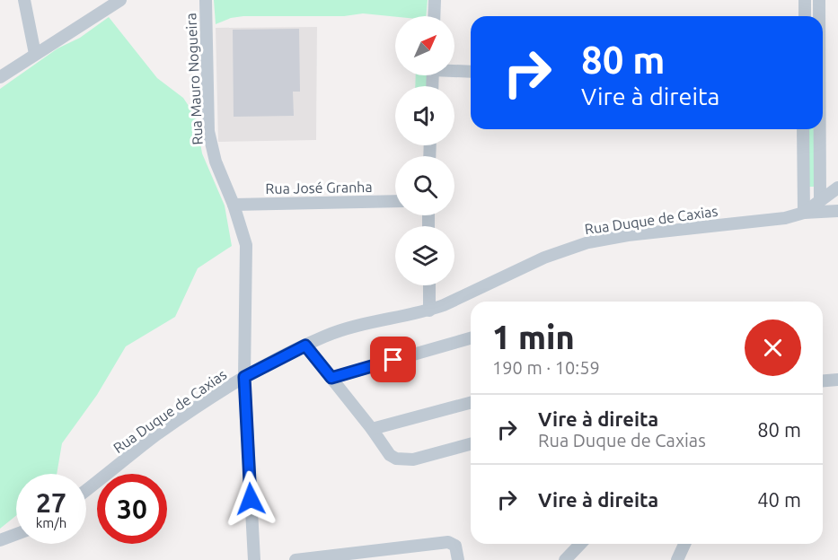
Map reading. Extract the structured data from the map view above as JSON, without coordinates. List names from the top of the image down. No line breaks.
{"streets":{"street":["Rua Mauro Nogueira","Rua José Granha","Rua Duque de Caxias"]},"crossings":[["Rua Mauro Nogueira","Rua José Granha"],["Rua Mauro Nogueira","Rua Duque de Caxias"]],"north":"top right","page":{"turn":["80 m","Vire à direita"],"heading":["1 min","190 m · 10:59"],"list":[{"name":"Vire à direita","note":"Rua Duque de Caxias","value":"80 m"},{"name":"Vire à direita","value":"40 m"}],"speed":"27 km/h","limit":"30"}}
